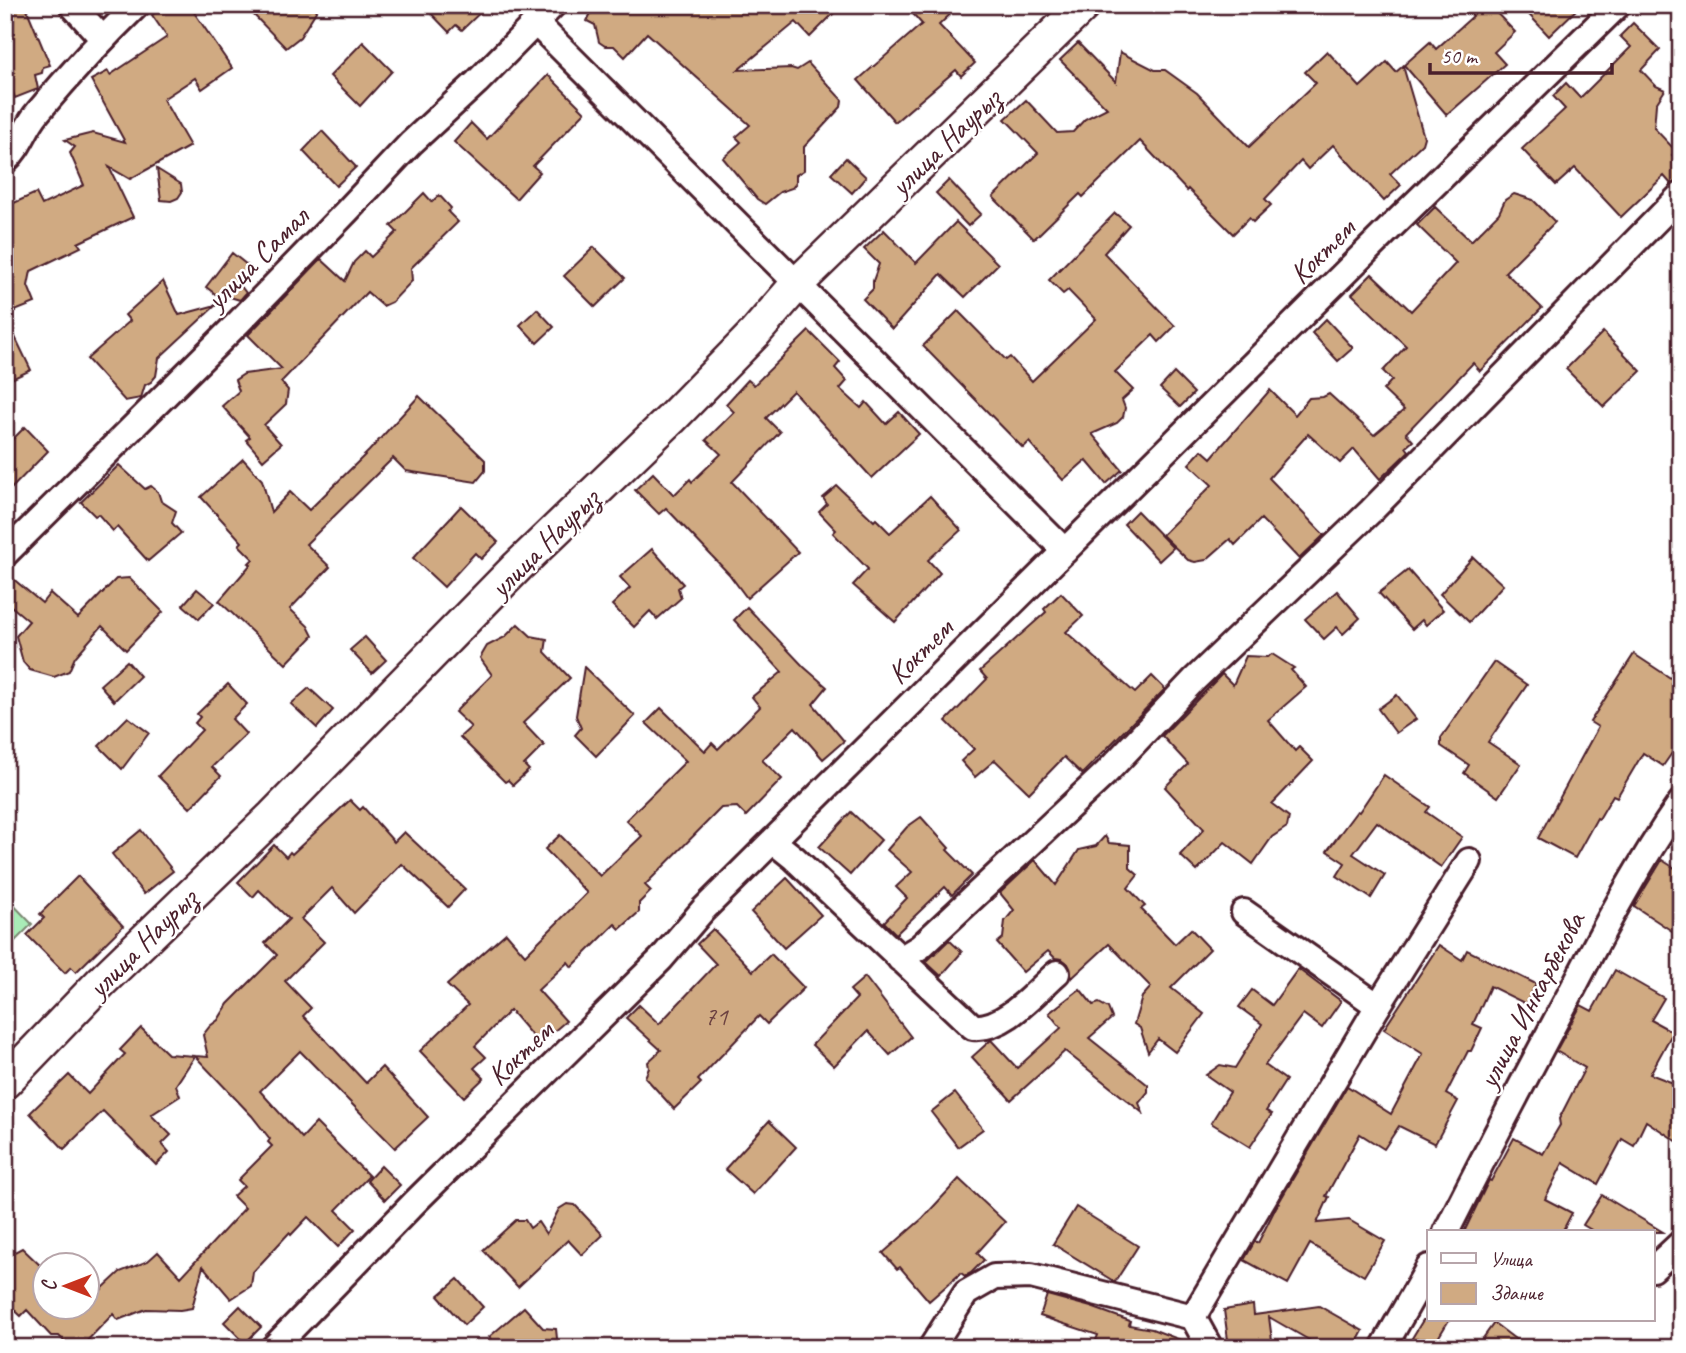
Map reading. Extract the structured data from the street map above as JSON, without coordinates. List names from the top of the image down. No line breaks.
{"streets":{"street":["улица Наурыз","Коктем","улица Самал","улица Инкарбекова"]},"house_numbers":["71"],"legend":["Улица","Здание"],"scale_bar":"50 m","north":"left"}
